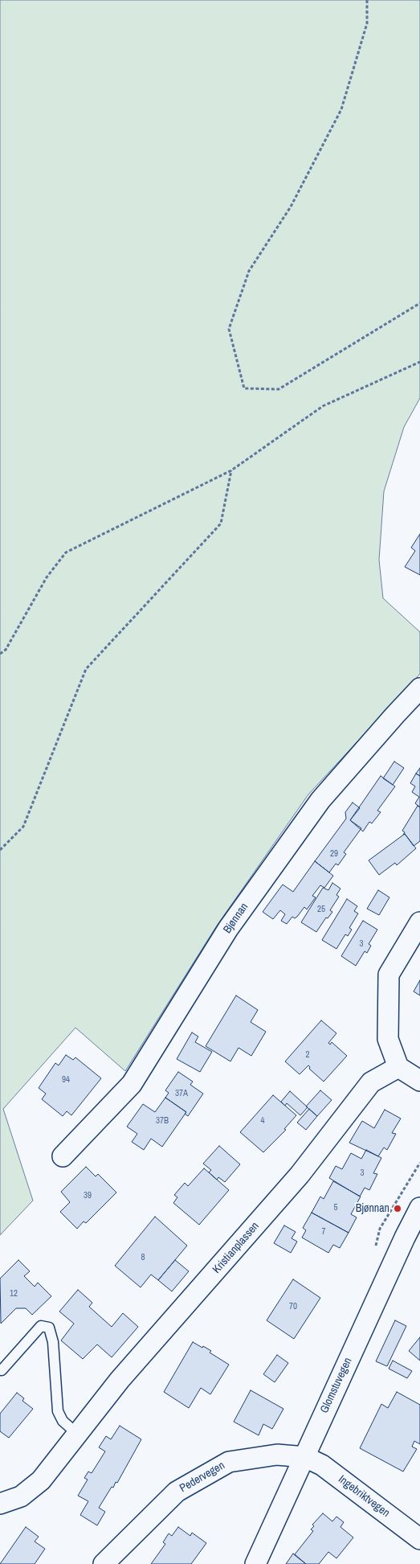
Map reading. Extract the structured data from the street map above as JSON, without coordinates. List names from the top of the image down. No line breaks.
{"streets":{"street":["Bjønnan","Kristianplassen","Glomstuvegen","Pedervegen","Ingebriktvegen"]},"crossings":[["Glomstuvegen","Pedervegen"],["Glomstuvegen","Ingebriktvegen"],["Pedervegen","Ingebriktvegen"]],"places":["Bjønnan"],"house_numbers":["29","25","3","2","94","37A","37B","4","3","39","5","7","8","12","70"]}
